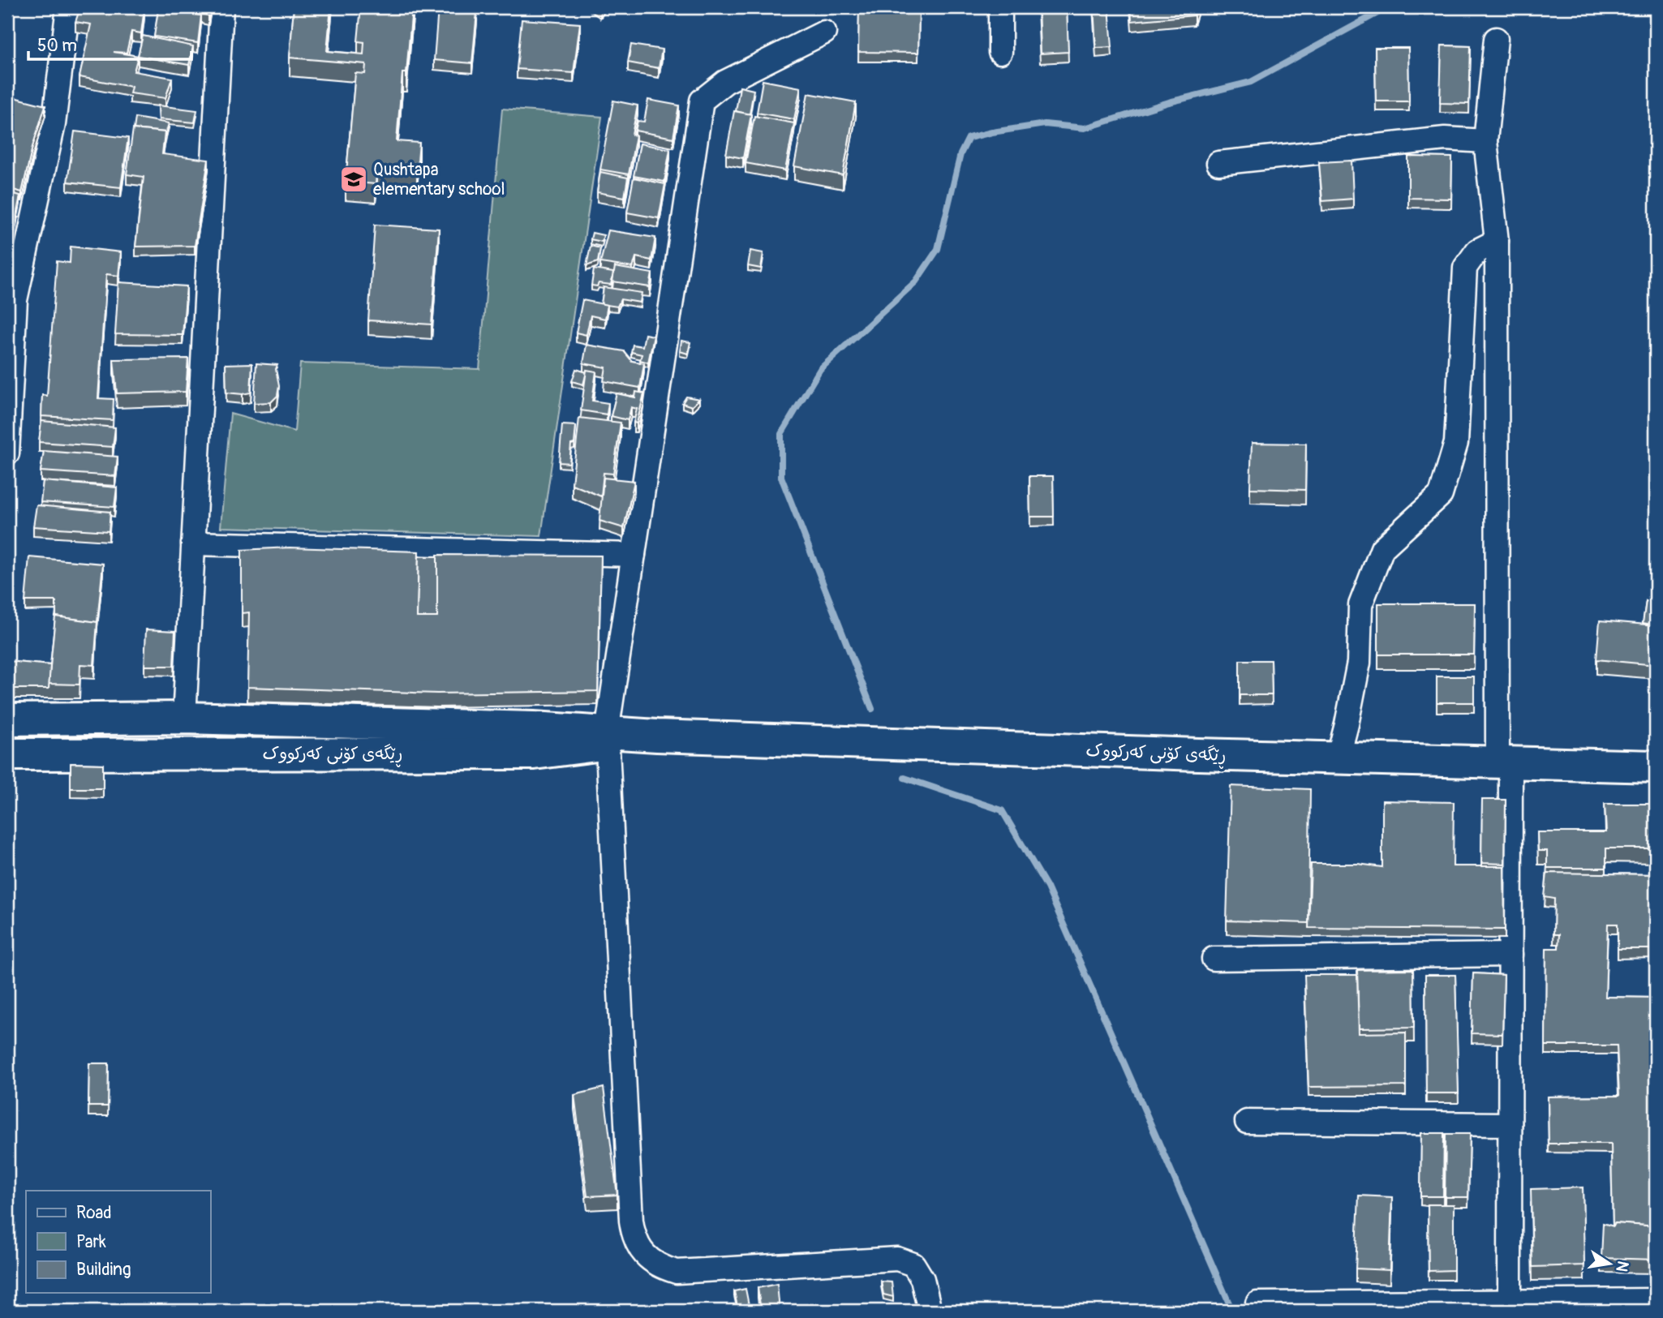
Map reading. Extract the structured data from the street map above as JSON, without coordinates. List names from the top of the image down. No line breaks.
{"streets":{"street":["ڕێگەی کۆنی کەرکووک"]},"places":{"school or university":["Qushtapa elementary school"]},"legend":["Road","Park","Building"],"scale_bar":"50 m","north":"right"}
